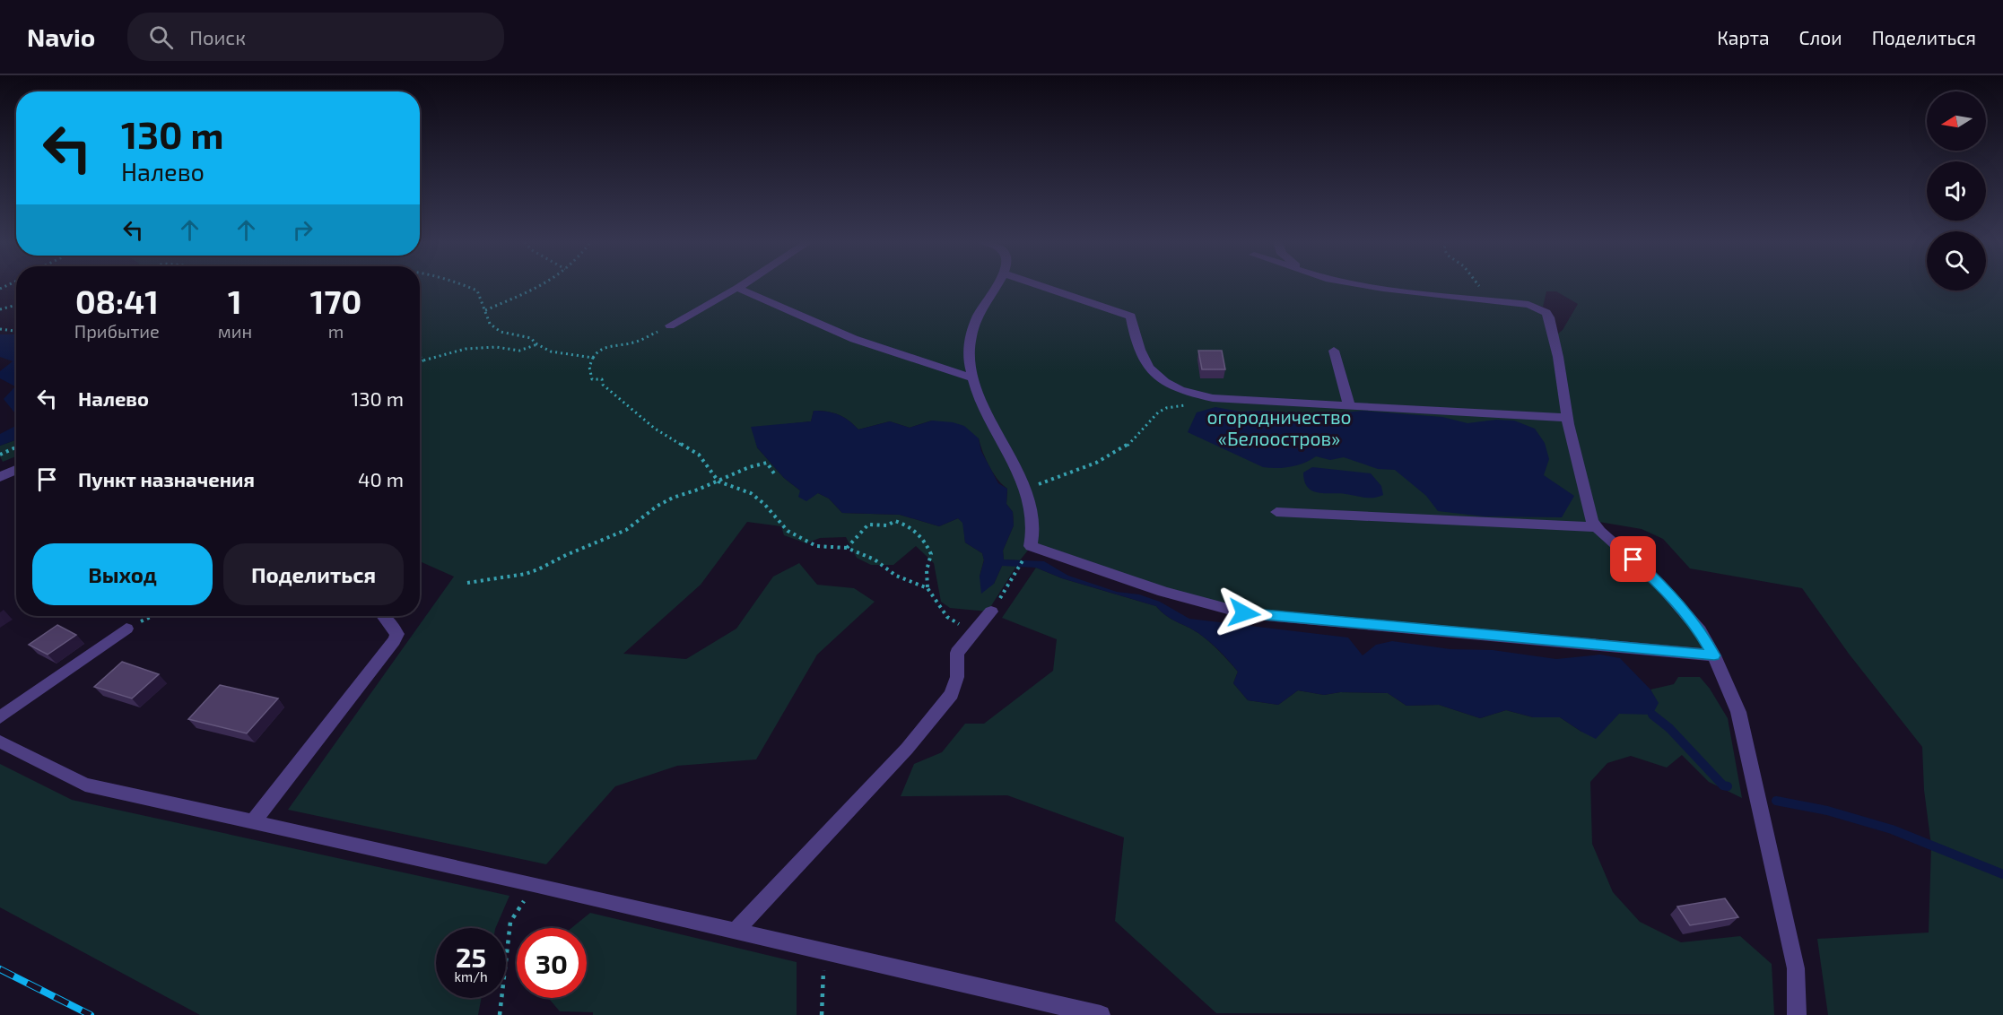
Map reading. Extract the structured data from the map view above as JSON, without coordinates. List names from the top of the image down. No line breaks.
{"parks":["огородничество «Белоостров»"],"north":"left","page":{"header":"Navio","search":"Поиск","nav":["Карта","Слои","Поделиться"],"turn":["130 m","Налево"],"eta":["08:41","Прибытие","1","мин","170","m"],"list":[{"name":"Налево","value":"130 m"},{"name":"Пункт назначения","value":"40 m"}],"buttons":["Выход","Поделиться"],"speed":"25 km/h","limit":"30"}}
